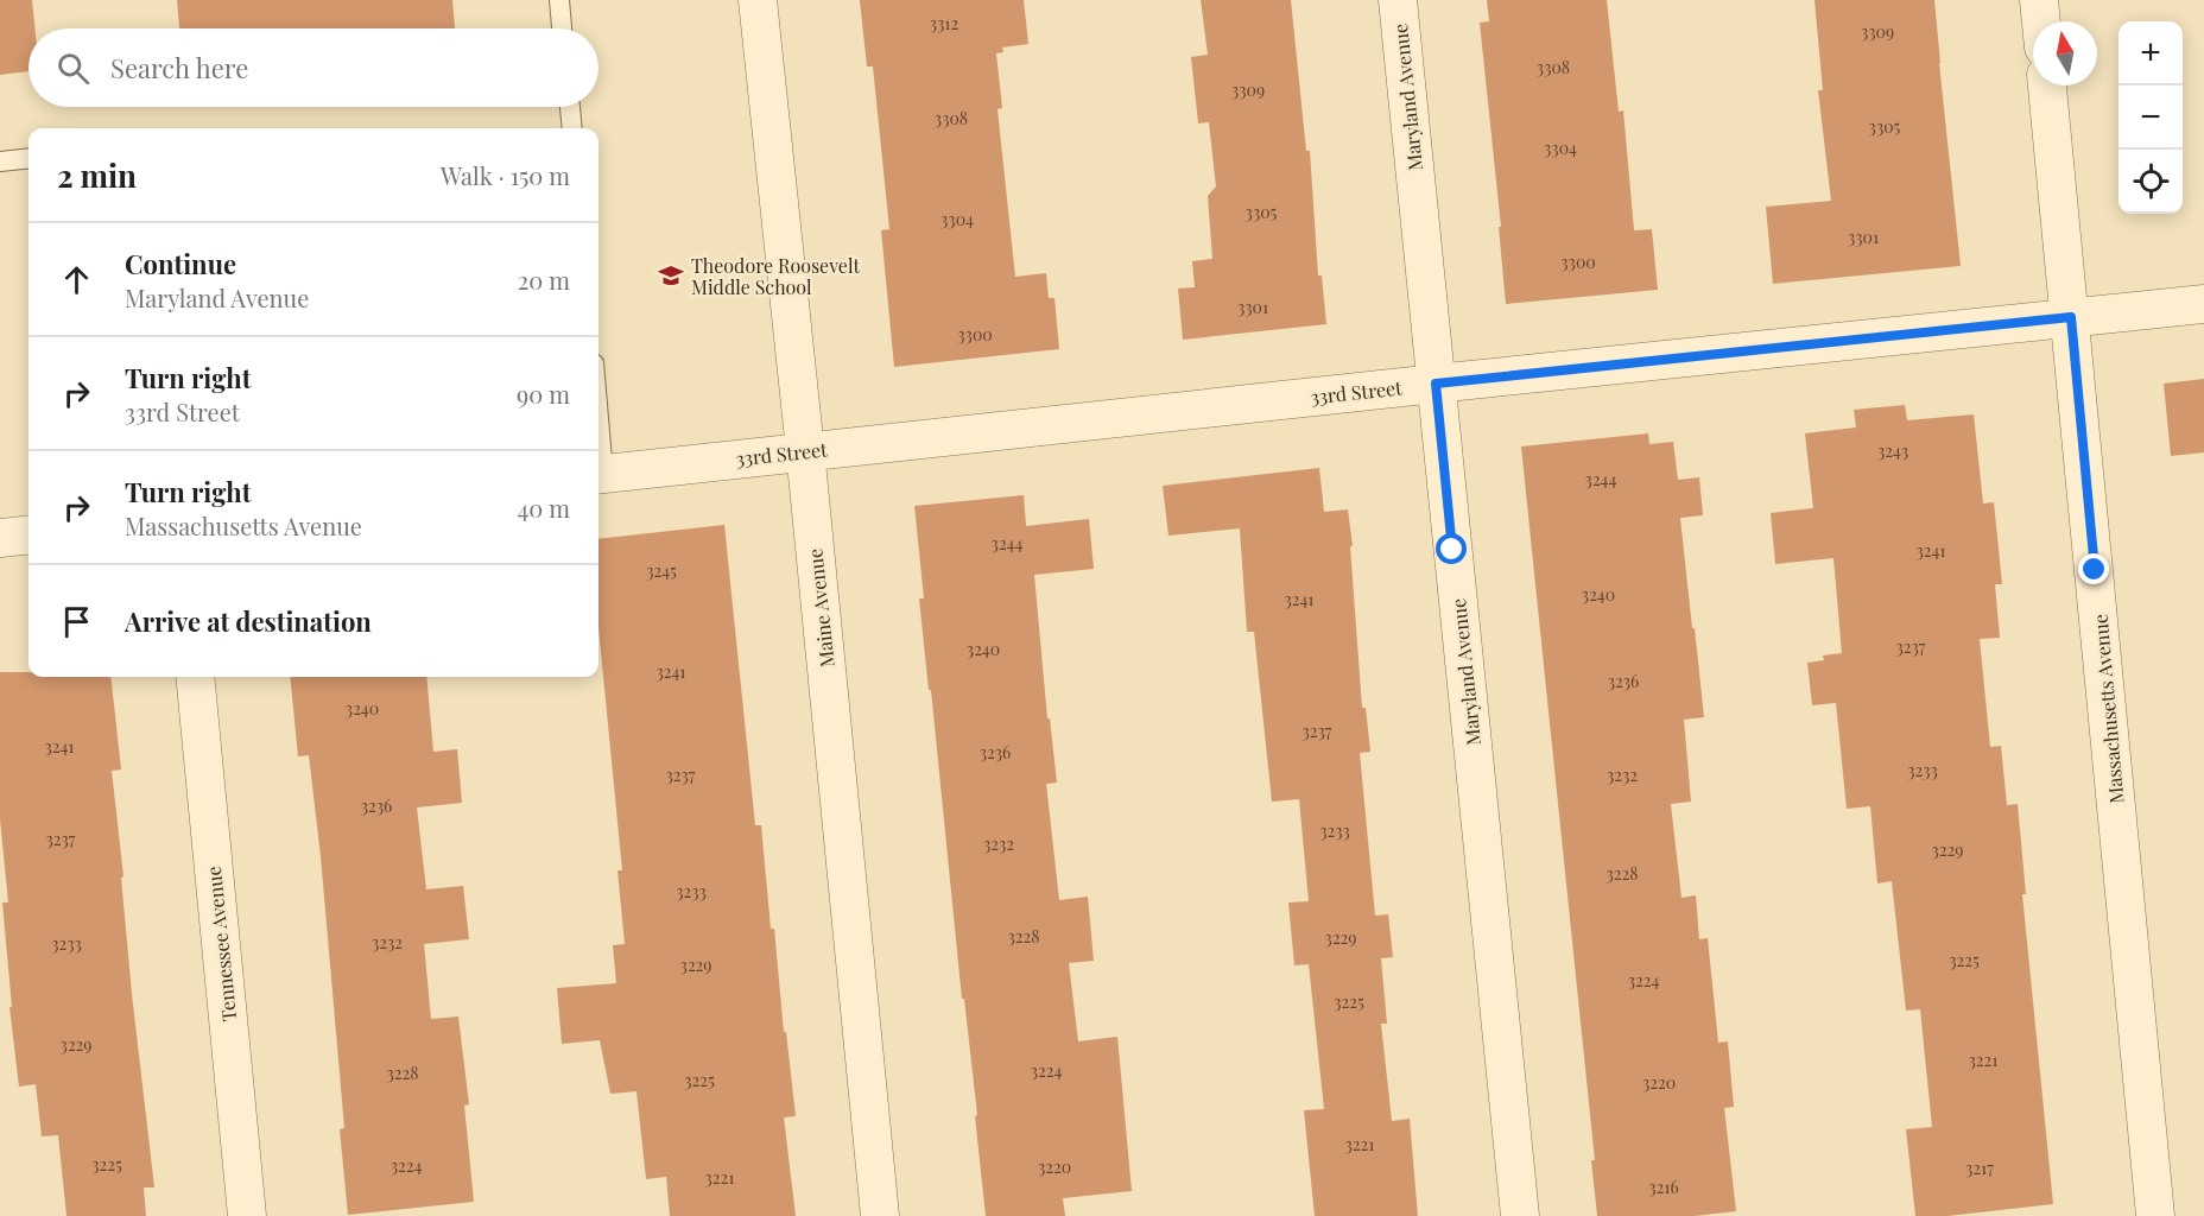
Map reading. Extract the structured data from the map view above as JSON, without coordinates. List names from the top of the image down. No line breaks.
{"streets":{"street":["Maryland Avenue","33rd Street","Maine Avenue","Massachusetts Avenue","Tennessee Avenue"]},"crossings":[["Maryland Avenue","33rd Street"],["33rd Street","Maine Avenue"],["33rd Street","Massachusetts Avenue"]],"places":{"school or university":["Theodore Roosevelt Middle School"]},"house_numbers":["3312","3309","3308","3309","3308","3305","3304","3305","3304","3301","3300","3301","3300","3243","3244","3244","3241","3245","3240","3241","3237","3240","3241","3236","3240","3237","3241","3236","3233","3237","3232","3236","3233","3237","3232","3229","3228","3233","3228","3229","3232","3233","3225","3229","3224","3225","3229","3221","3224","3228","3225","3220","3221","3225","3224","3220","3217","3221","3216"],"north":"top","page":{"map_buttons":["+","−"],"search":"Search here","heading":["2 min","Walk · 150 m"],"list":[["Continue","Maryland Avenue","20 m"],["Turn right","33rd Street","90 m"],["Turn right","Massachusetts Avenue","40 m"],"Arrive at destination"]}}
